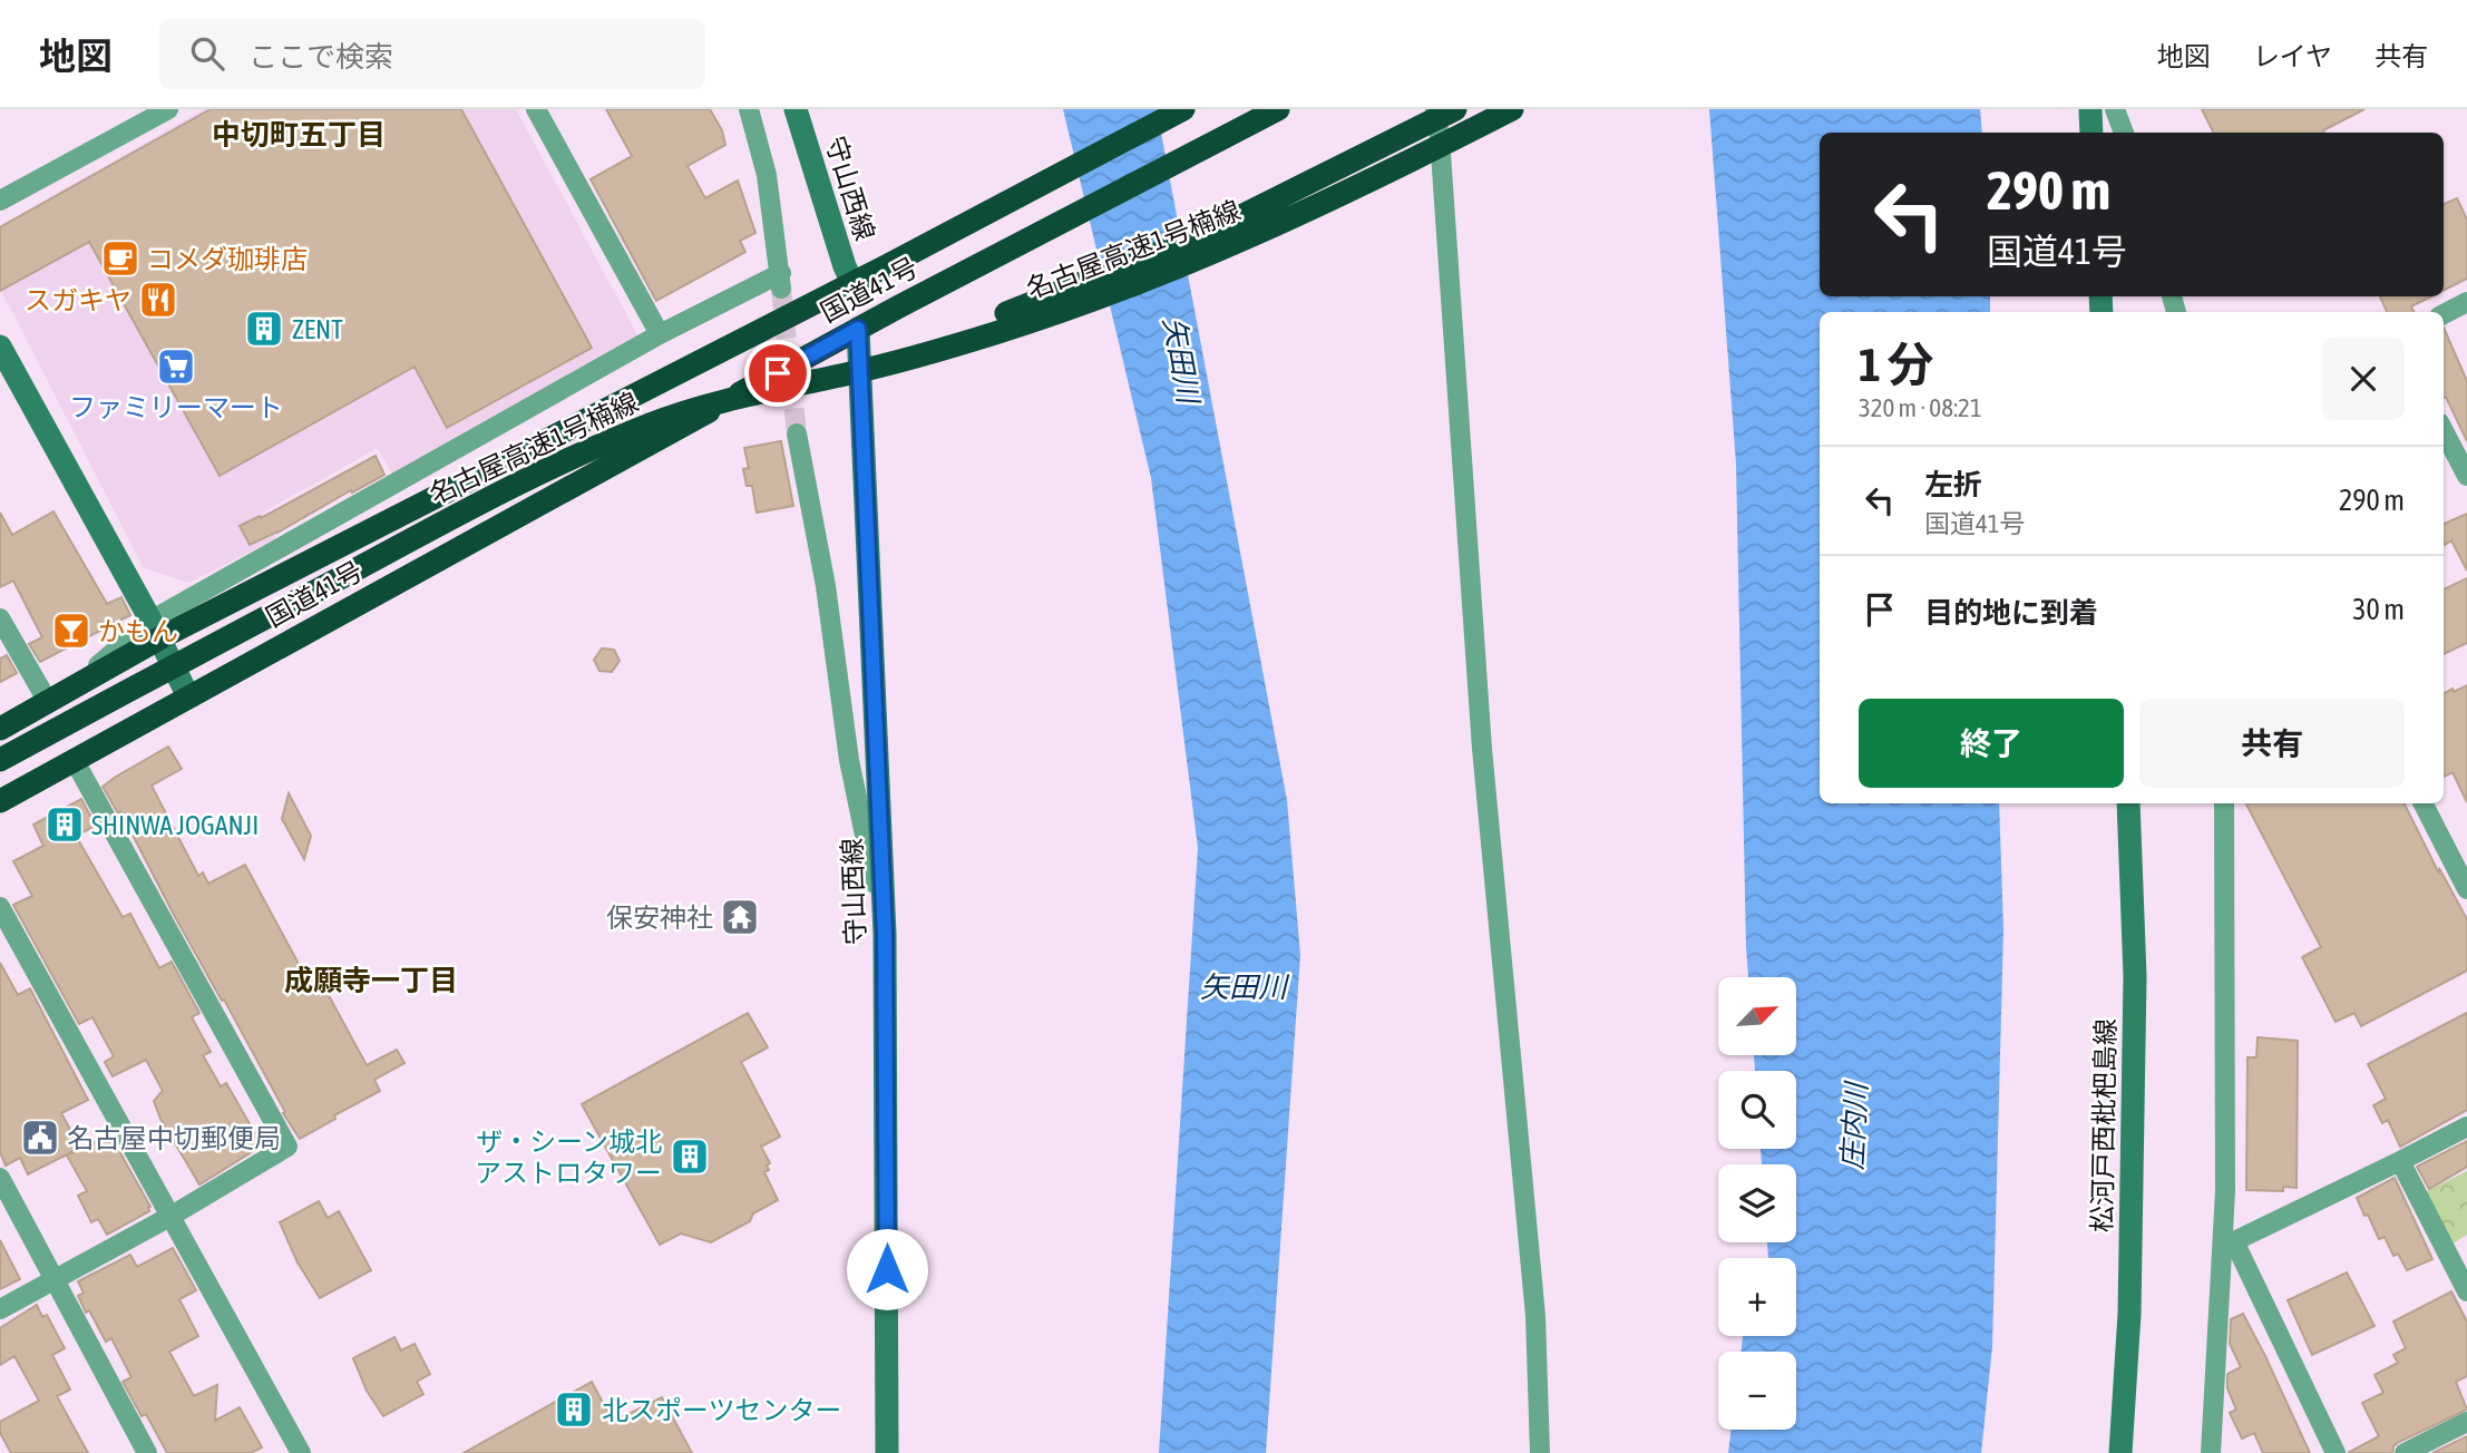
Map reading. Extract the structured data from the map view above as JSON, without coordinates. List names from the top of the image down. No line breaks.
{"streets":{"highway":["名古屋高速1号楠線","国道41号"],"main road":["守山西線","松河戸西枇杷島線"]},"crossings":[["守山西線","国道41号"]],"districts":["中切町五丁目","成願寺一丁目"],"water":["矢田川","庄内川"],"places":{"cafe":["コメダ珈琲店"],"restaurant":["スガキヤ"],"building":["ZENT","SHINWA JOGANJI","ザ・シーン城北 アストロタワー","北スポーツセンター"],"supermarket":["ファミリーマート"],"bar":["かもん"],"temple":["保安神社"],"public building":["名古屋中切郵便局"]},"north":"top right","page":{"header":"地図","search":"ここで検索","nav":["地図","レイヤ","共有"],"turn":["290 m","国道41号"],"heading":["1 分","320 m · 08:21"],"list":[{"name":"左折","note":"国道41号","value":"290 m"},{"name":"目的地に到着","value":"30 m"}],"buttons":["終了","共有"],"map_buttons":["+","−"]}}
